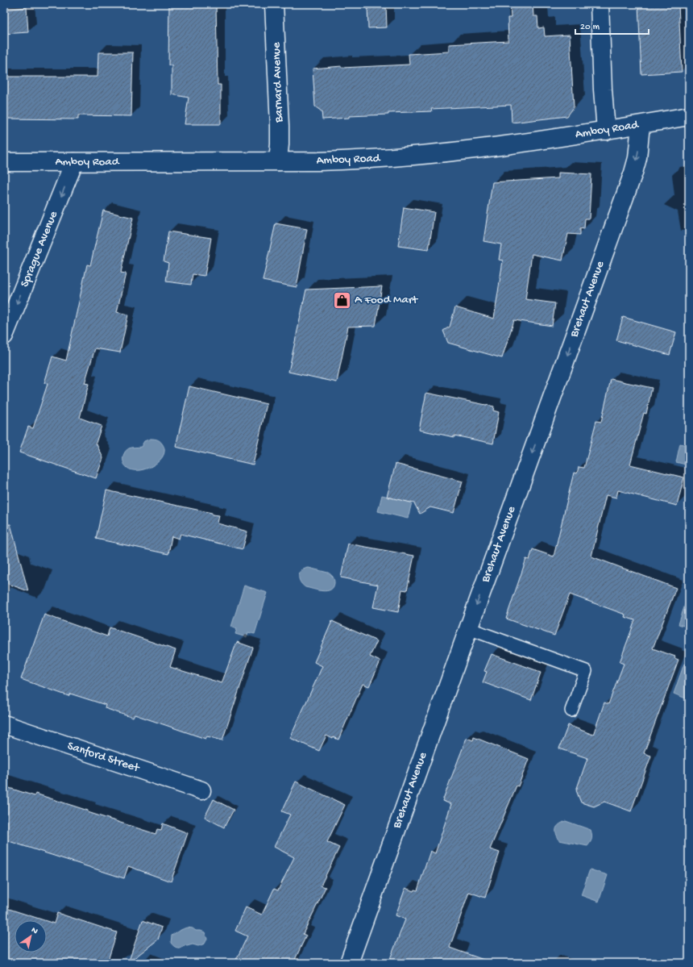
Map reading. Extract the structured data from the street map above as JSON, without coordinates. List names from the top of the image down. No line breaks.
{"streets":{"street":["Barnard Avenue","Amboy Road","Sprague Avenue","Brehaut Avenue","Sanford Street"]},"crossings":[["Barnard Avenue","Amboy Road"],["Amboy Road","Sprague Avenue"],["Amboy Road","Brehaut Avenue"]],"one_way":["Sprague Avenue","Brehaut Avenue"],"places":{"shop":["A Food Mart"]},"scale_bar":"20 m","north":"top right"}
